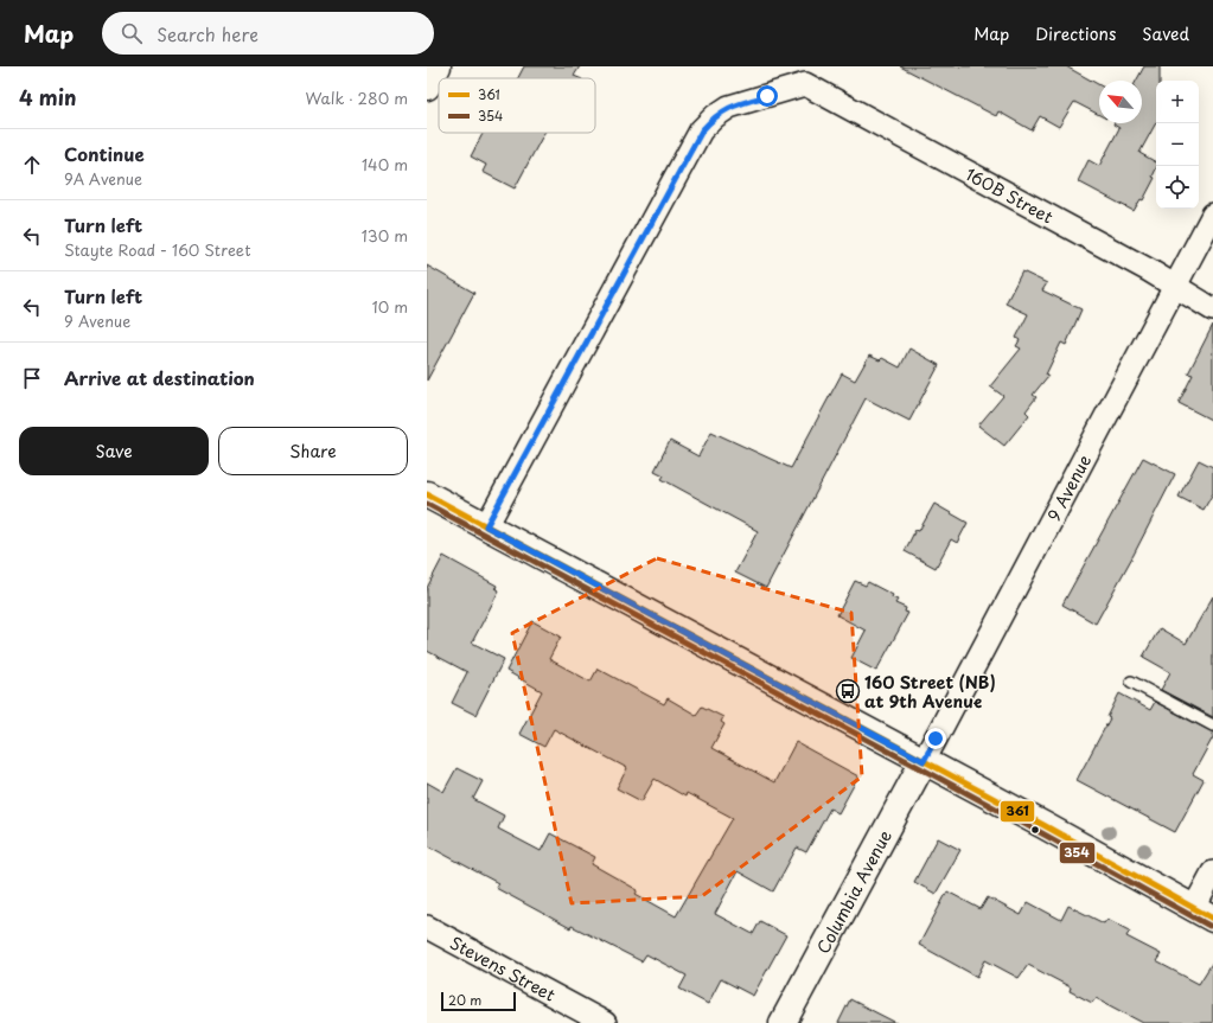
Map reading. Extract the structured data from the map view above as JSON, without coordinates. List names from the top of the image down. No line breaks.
{"streets":{"main road":["Columbia Avenue"],"street":["160B Street","9 Avenue","Stevens Street"]},"crossings":[["160B Street","9 Avenue"],["9 Avenue","Columbia Avenue"]],"places":{"bus stop":["160 Street (NB) at 9th Avenue"]},"lines":["transit line 361","transit line 354"],"legend":["361","354"],"scale_bar":"20 m","north":"top left","page":{"header":"Map","search":"Search here","nav":["Map","Directions","Saved"],"heading":["4 min","Walk · 280 m"],"map_buttons":["+","−"],"list":[["Continue","9A Avenue","140 m"],["Turn left","Stayte Road - 160 Street","130 m"],["Turn left","9 Avenue","10 m"],"Arrive at destination"],"buttons":["Save","Share"],"scale":"20 m"}}
